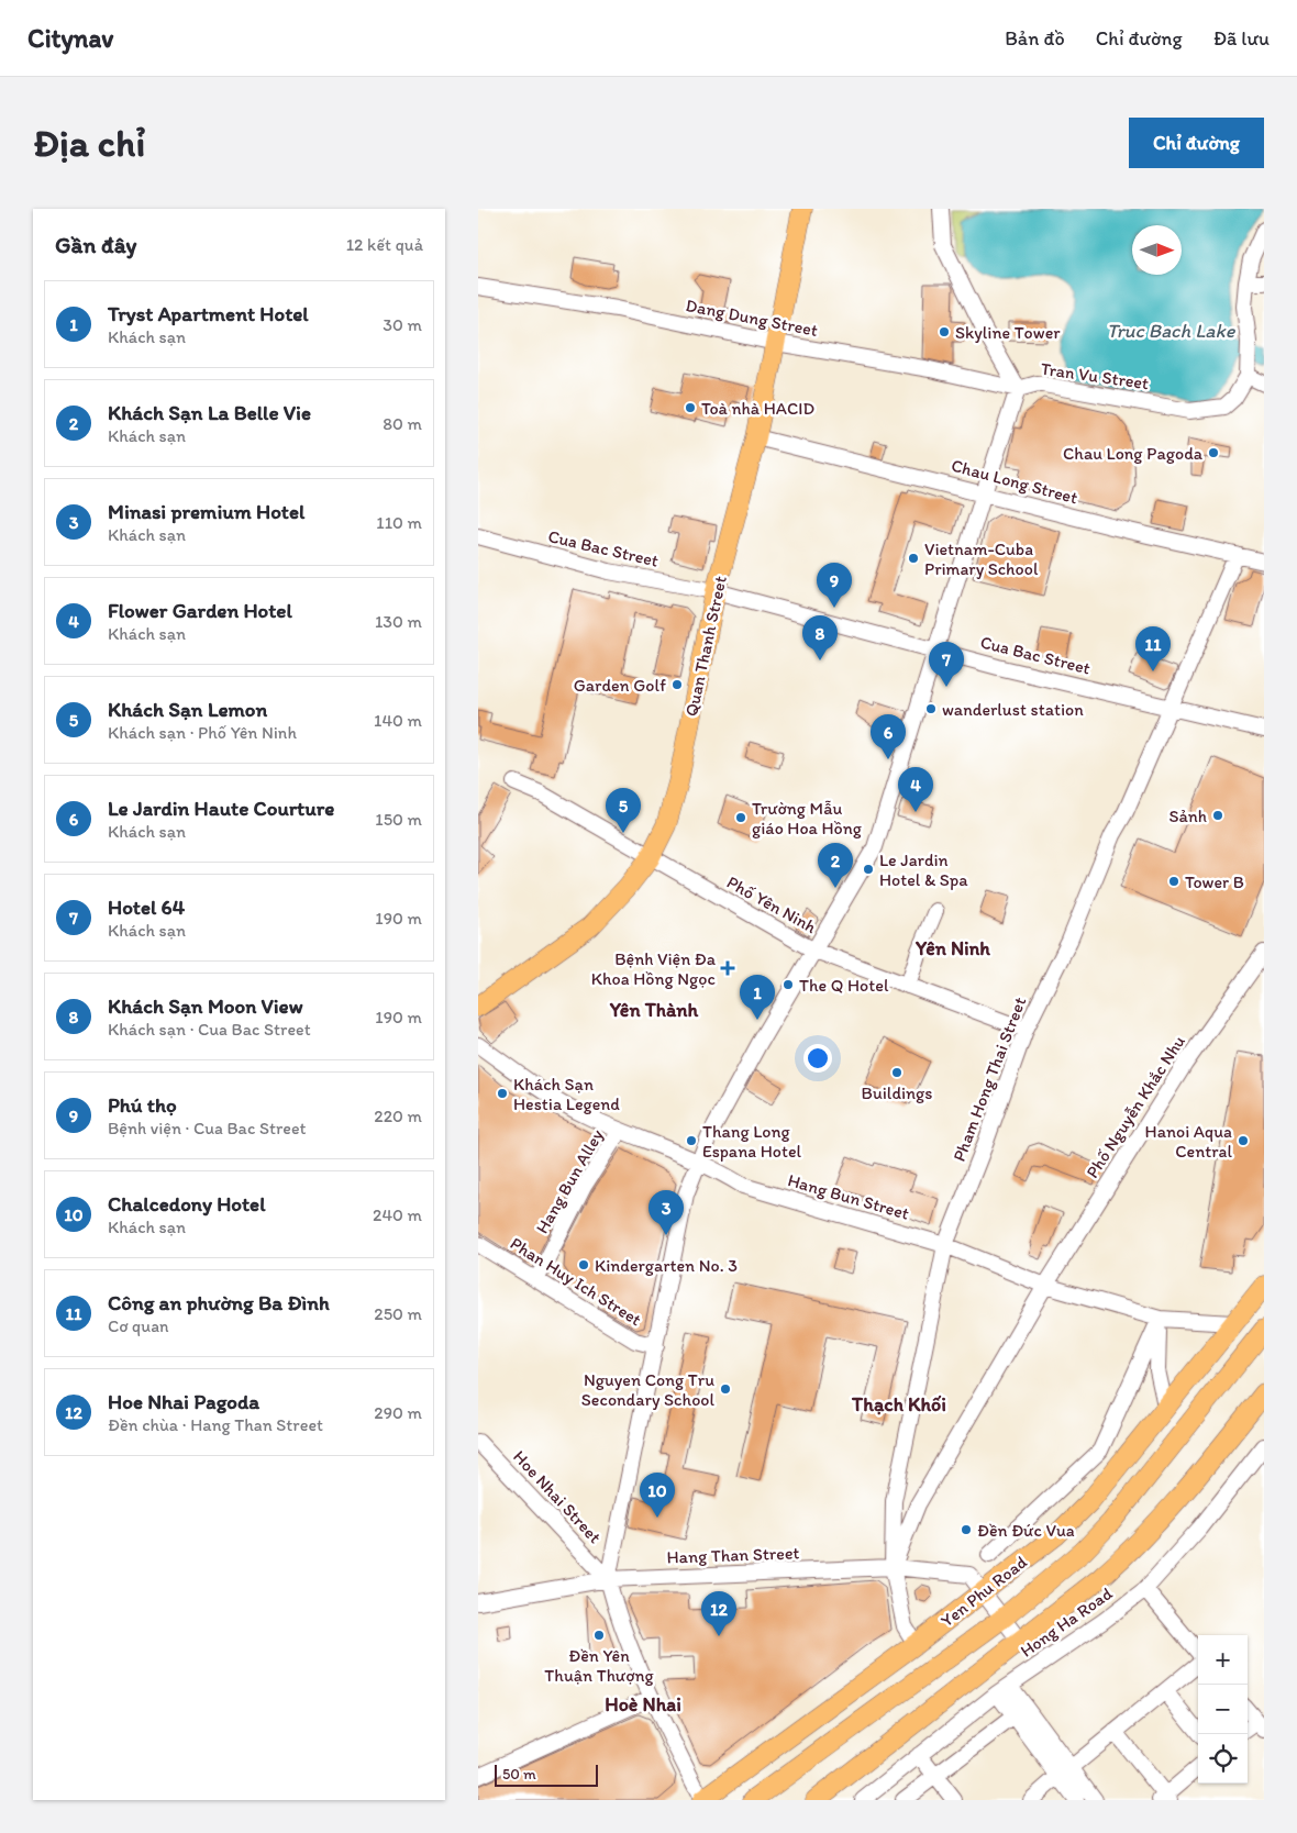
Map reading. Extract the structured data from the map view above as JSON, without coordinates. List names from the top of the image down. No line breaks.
{"streets":{"main road":["Quan Thanh Street","Yen Phu Road"],"street":["Dang Dung Street","Tran Vu Street","Chau Long Street","Cua Bac Street","Phố Yên Ninh","Pham Hong Thai Street","Phố Nguyễn Khắc Nhu","Hang Bun Alley","Hang Bun Street","Phan Huy Ich Street","Hoe Nhai Street","Hang Than Street","Hong Ha Road"]},"crossings":[["Dang Dung Street","Tran Vu Street"],["Dang Dung Street","Quan Thanh Street"],["Chau Long Street","Quan Thanh Street"],["Chau Long Street","Pham Hong Thai Street"],["Cua Bac Street","Quan Thanh Street"],["Cua Bac Street","Pham Hong Thai Street"],["Quan Thanh Street","Phố Yên Ninh"],["Phố Yên Ninh","Pham Hong Thai Street"],["Pham Hong Thai Street","Phố Nguyễn Khắc Nhu"],["Pham Hong Thai Street","Hang Bun Street"],["Pham Hong Thai Street","Hang Than Street"],["Pham Hong Thai Street","Yen Phu Road"],["Phố Nguyễn Khắc Nhu","Hang Bun Street"],["Phố Nguyễn Khắc Nhu","Hang Than Street"],["Hang Bun Alley","Hang Bun Street"],["Hang Bun Alley","Phan Huy Ich Street"],["Hang Bun Street","Yen Phu Road"],["Hoe Nhai Street","Hang Than Street"],["Hang Than Street","Yen Phu Road"]],"districts":["Yên Ninh","Yên Thành","Thạch Khối","Hoè Nhai"],"water":["Truc Bach Lake"],"places":{"other":["Skyline Tower","Toà nhà HACID","Chau Long Pagoda","Vietnam-Cuba Primary School","Garden Golf","wanderlust station","Sảnh","Trường Mẫu giáo Hoa Hồng","Le Jardin Hotel & Spa","Tower B","The Q Hotel","Buildings","Khách Sạn Hestia Legend","Thang Long Espana Hotel","Hanoi Aqua Central","Kindergarten No. 3","Nguyen Cong Tru Secondary School","Đền Đức Vua","Đền Yên Thuận Thượng"],"health":["Bệnh Viện Đa Khoa Hồng Ngọc"]},"scale_bar":"50 m","north":"right","page":{"header":"Citynav","nav":["Bản đồ","Chỉ đường","Đã lưu"],"buttons":"Chỉ đường","title":"Địa chỉ","heading":["Gần đây","12 kết quả"],"list":[{"mark":"1","name":"Tryst Apartment Hotel","note":"Khách sạn","value":"30 m"},{"mark":"2","name":"Khách Sạn La Belle Vie","note":"Khách sạn","value":"80 m"},{"mark":"3","name":"Minasi premium Hotel","note":"Khách sạn","value":"110 m"},{"mark":"4","name":"Flower Garden Hotel","note":"Khách sạn","value":"130 m"},{"mark":"5","name":"Khách Sạn Lemon","note":"Khách sạn · Phố Yên Ninh","value":"140 m"},{"mark":"6","name":"Le Jardin Haute Courture","note":"Khách sạn","value":"150 m"},{"mark":"7","name":"Hotel 64","note":"Khách sạn","value":"190 m"},{"mark":"8","name":"Khách Sạn Moon View","note":"Khách sạn · Cua Bac Street","value":"190 m"},{"mark":"9","name":"Phú thọ","note":"Bệnh viện · Cua Bac Street","value":"220 m"},{"mark":"10","name":"Chalcedony Hotel","note":"Khách sạn","value":"240 m"},{"mark":"11","name":"Công an phường Ba Đình","note":"Cơ quan","value":"250 m"},{"mark":"12","name":"Hoe Nhai Pagoda","note":"Đền chùa · Hang Than Street","value":"290 m"}],"pins":["9","8","11","7","6","4","5","2","1","3","10","12"],"map_buttons":["+","−"],"scale":"50 m"}}
